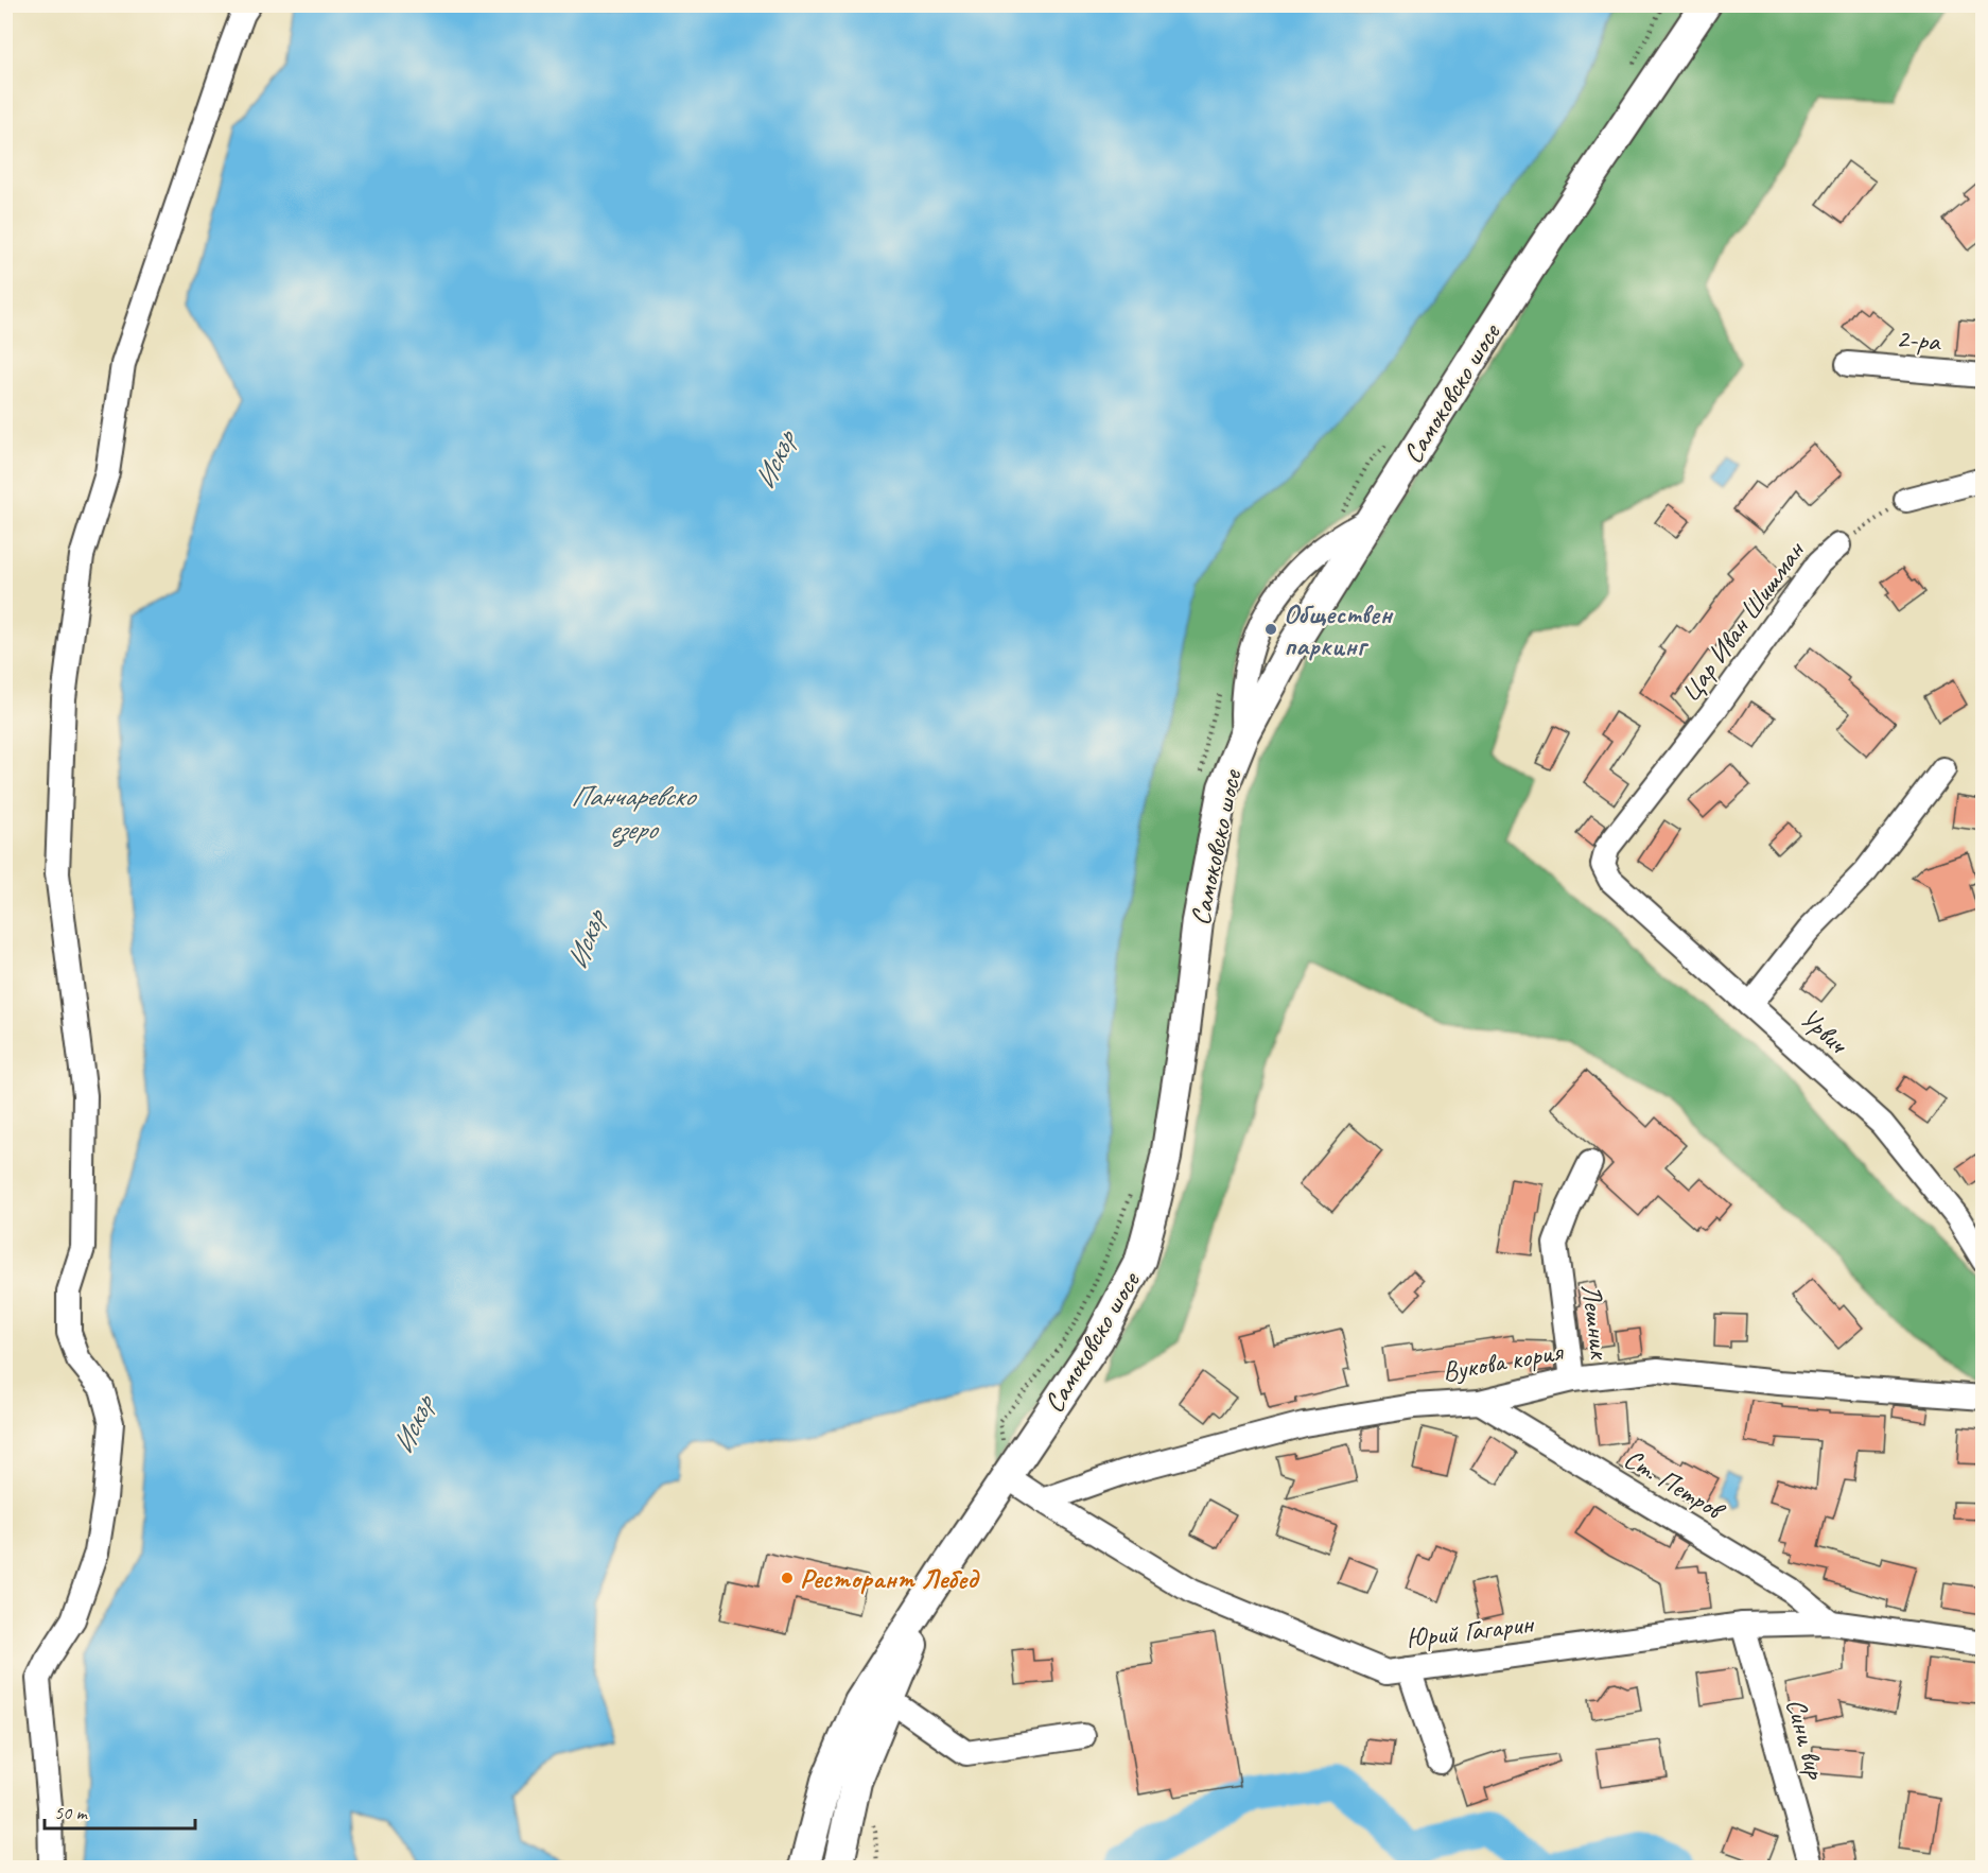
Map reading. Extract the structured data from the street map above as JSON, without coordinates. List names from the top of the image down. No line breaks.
{"streets":{"main road":["Самоковско шосе"],"street":["2-ра","Цар Иван Шишман","Урвич","Лешник","Вукова кория","Ст. Петров","Юрий Гагарин","Сини вир"]},"crossings":[["Самоковско шосе","Юрий Гагарин"],["Цар Иван Шишман","Урвич"],["Лешник","Вукова кория"],["Вукова кория","Ст. Петров"],["Вукова кория","Юрий Гагарин"],["Ст. Петров","Юрий Гагарин"],["Юрий Гагарин","Сини вир"]],"water":["Искър","Панчаревско езеро"],"places":["Обществен паркинг","Ресторант Лебед"],"scale_bar":"50 m"}
